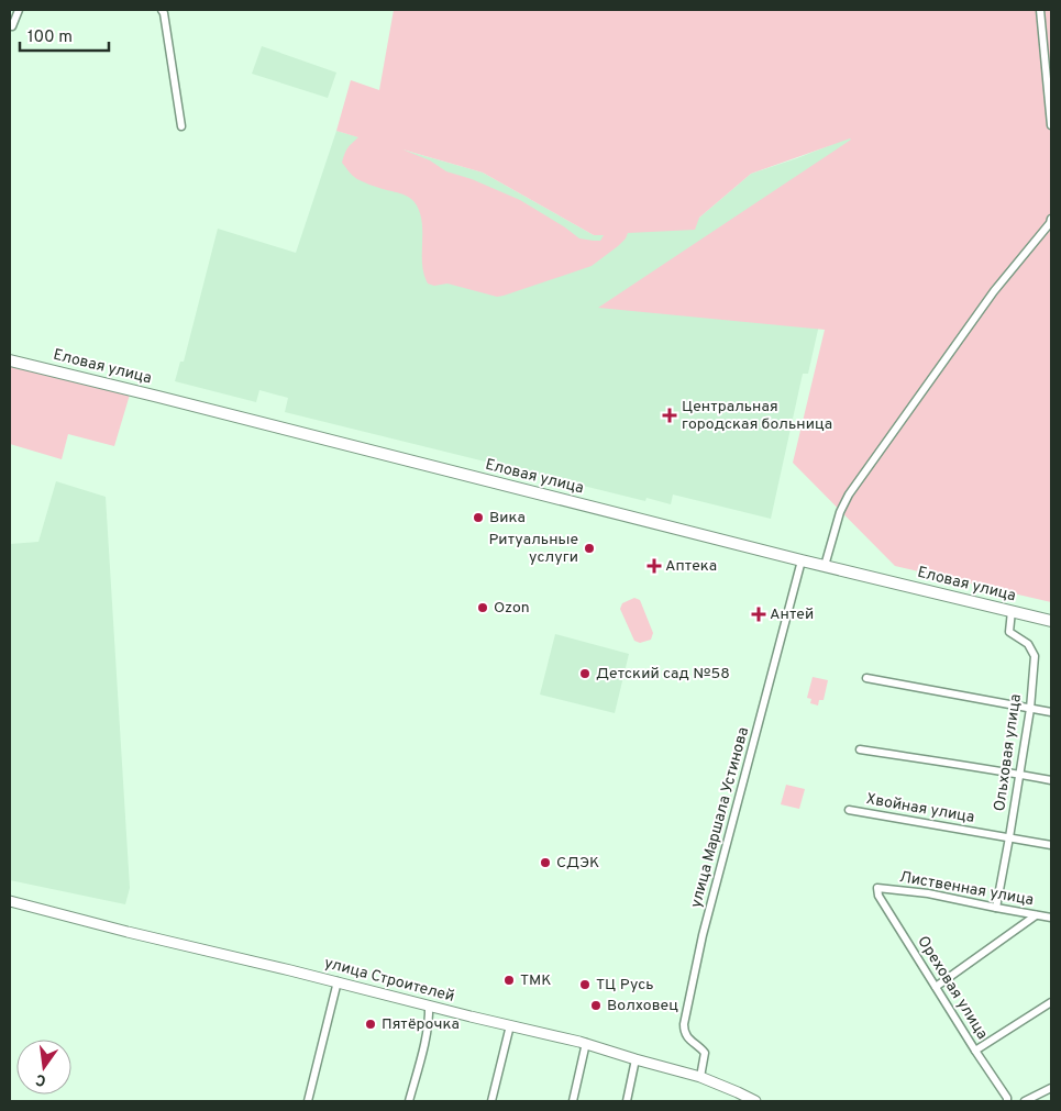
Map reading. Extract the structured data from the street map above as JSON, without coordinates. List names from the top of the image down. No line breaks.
{"streets":{"main road":["Еловая улица","улица Строителей"],"street":["Ольховая улица","Хвойная улица","улица Маршала Устинова","Лиственная улица","Ореховая улица"]},"crossings":[["Еловая улица","Ольховая улица"],["Еловая улица","улица Маршала Устинова"],["Ольховая улица","Хвойная улица"],["Ольховая улица","Лиственная улица"],["улица Маршала Устинова","улица Строителей"],["Лиственная улица","Ореховая улица"]],"places":{"health":["Центральная городская больница","Аптека","Антей"],"other":["Вика","Ритуальные услуги","Ozon","Детский сад №58","СДЭК","ТМК","ТЦ Русь","Волховец","Пятёрочка"]},"scale_bar":"100 m","north":"bottom"}
